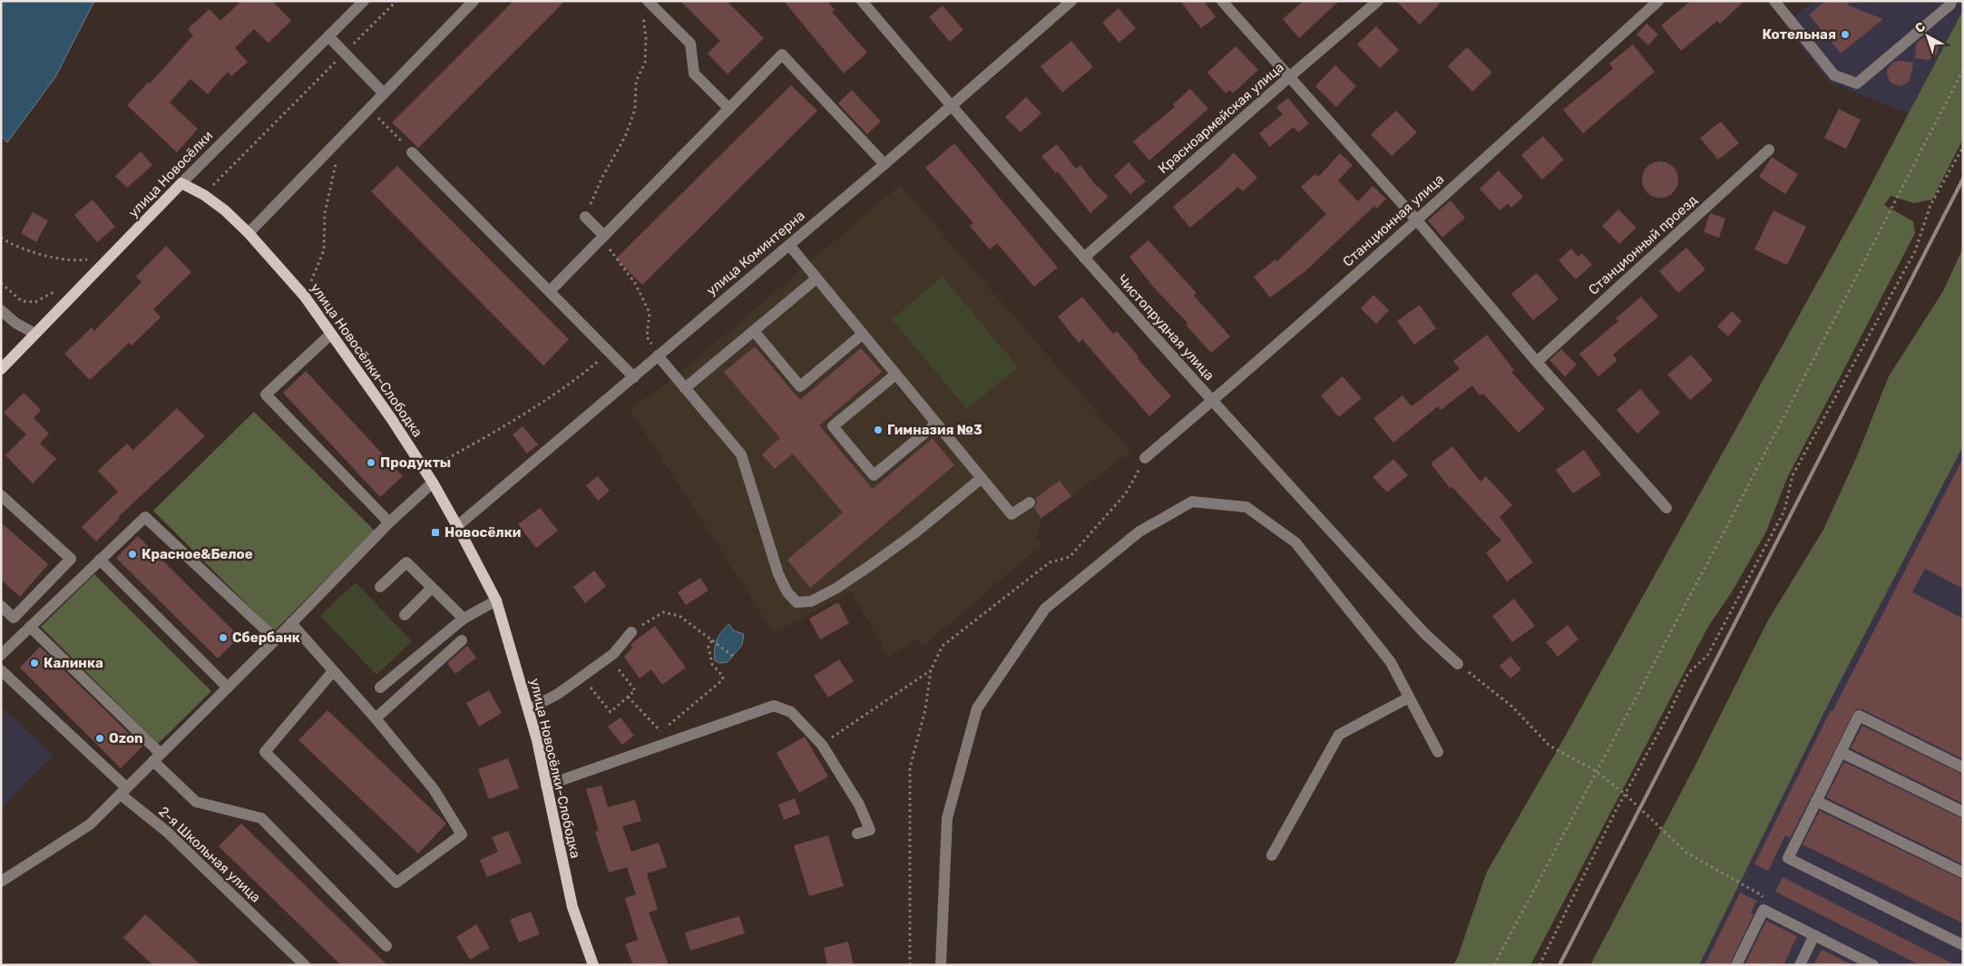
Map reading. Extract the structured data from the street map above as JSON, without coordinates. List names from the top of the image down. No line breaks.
{"streets":{"main road":["улица Новосёлки","улица Новосёлки-Слободка"],"street":["Красноармейская улица","Станционная улица","Станционный проезд","улица Коминтерна","Чистопрудная улица","2-я Школьная улица"]},"crossings":[["Красноармейская улица","Чистопрудная улица"],["улица Новосёлки","улица Новосёлки-Слободка"],["Станционная улица","Чистопрудная улица"],["улица Коминтерна","Чистопрудная улица"],["улица Коминтерна","улица Новосёлки-Слободка"]],"places":{"other":["Котельная","Гимназия №3","Продукты","Красное&Белое","Сбербанк","Калинка","Ozon"],"transit":["Новосёлки"]},"north":"top left"}
